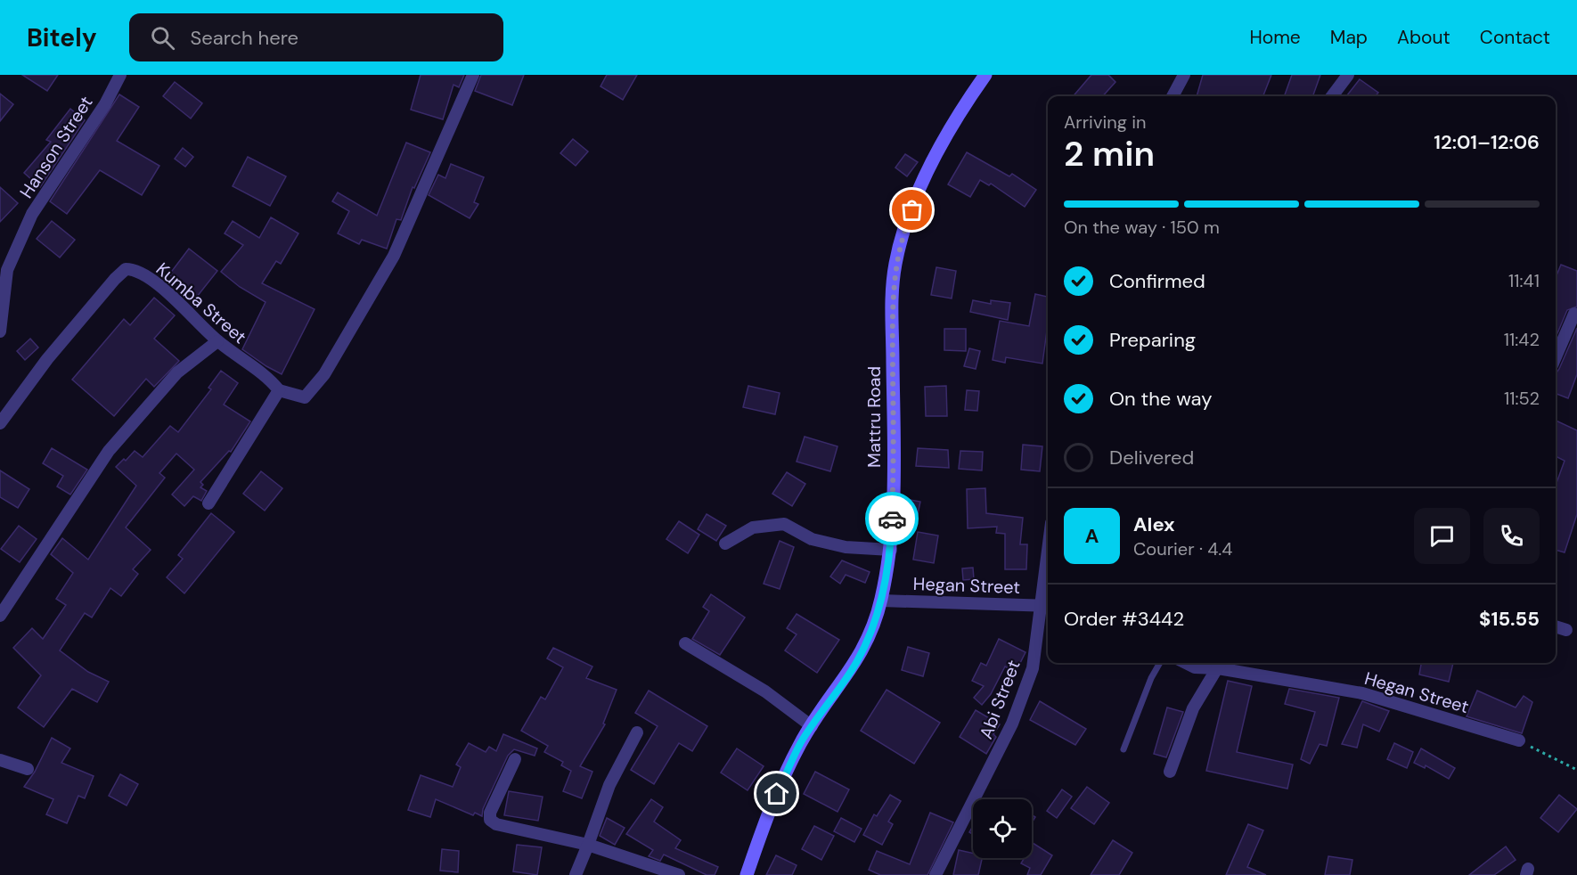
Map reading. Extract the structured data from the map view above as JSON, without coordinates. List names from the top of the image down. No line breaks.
{"streets":{"main road":["Mattru Road"],"street":["Hanson Street","Kumba Street","Hegan Street","Abi Street"]},"crossings":[["Mattru Road","Hegan Street"],["Hegan Street","Abi Street"]],"page":{"header":"Bitely","search":"Search here","nav":["Home","Map","About","Contact"],"heading":["2 min","Arriving in","12:01–12:06"],"panel":["Alex","Courier · 4.4","Order #3442","$15.55"],"bar":"On the way · 150 m","list":[["Confirmed","11:41"],["Preparing","11:42"],["On the way","11:52"],"Delivered"],"round":"A"}}
